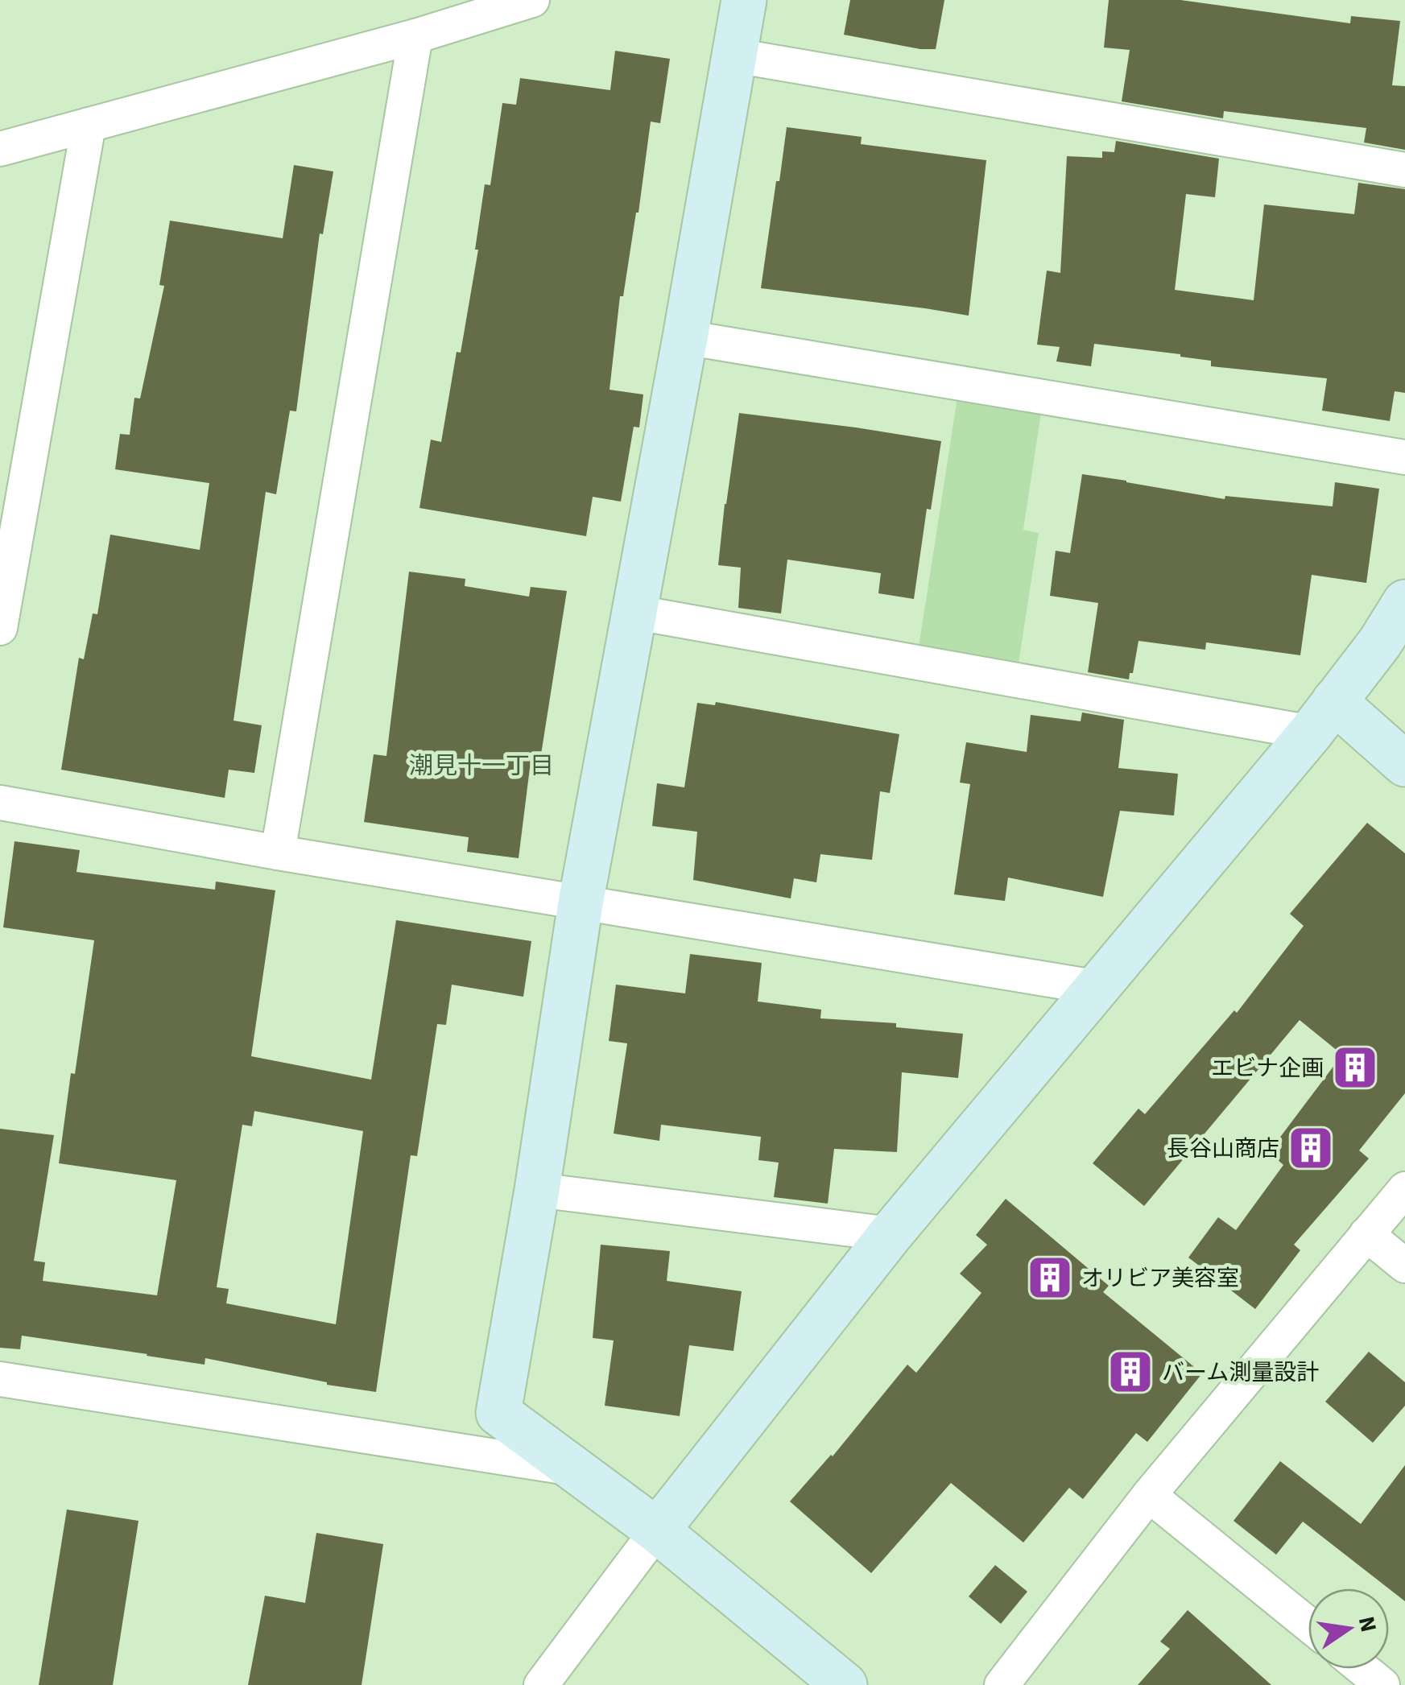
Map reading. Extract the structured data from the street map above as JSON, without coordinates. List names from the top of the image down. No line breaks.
{"districts":["潮見十一丁目"],"places":{"building":["エビナ企画","長谷山商店","オリビア美容室","バーム測量設計"]},"north":"right"}
